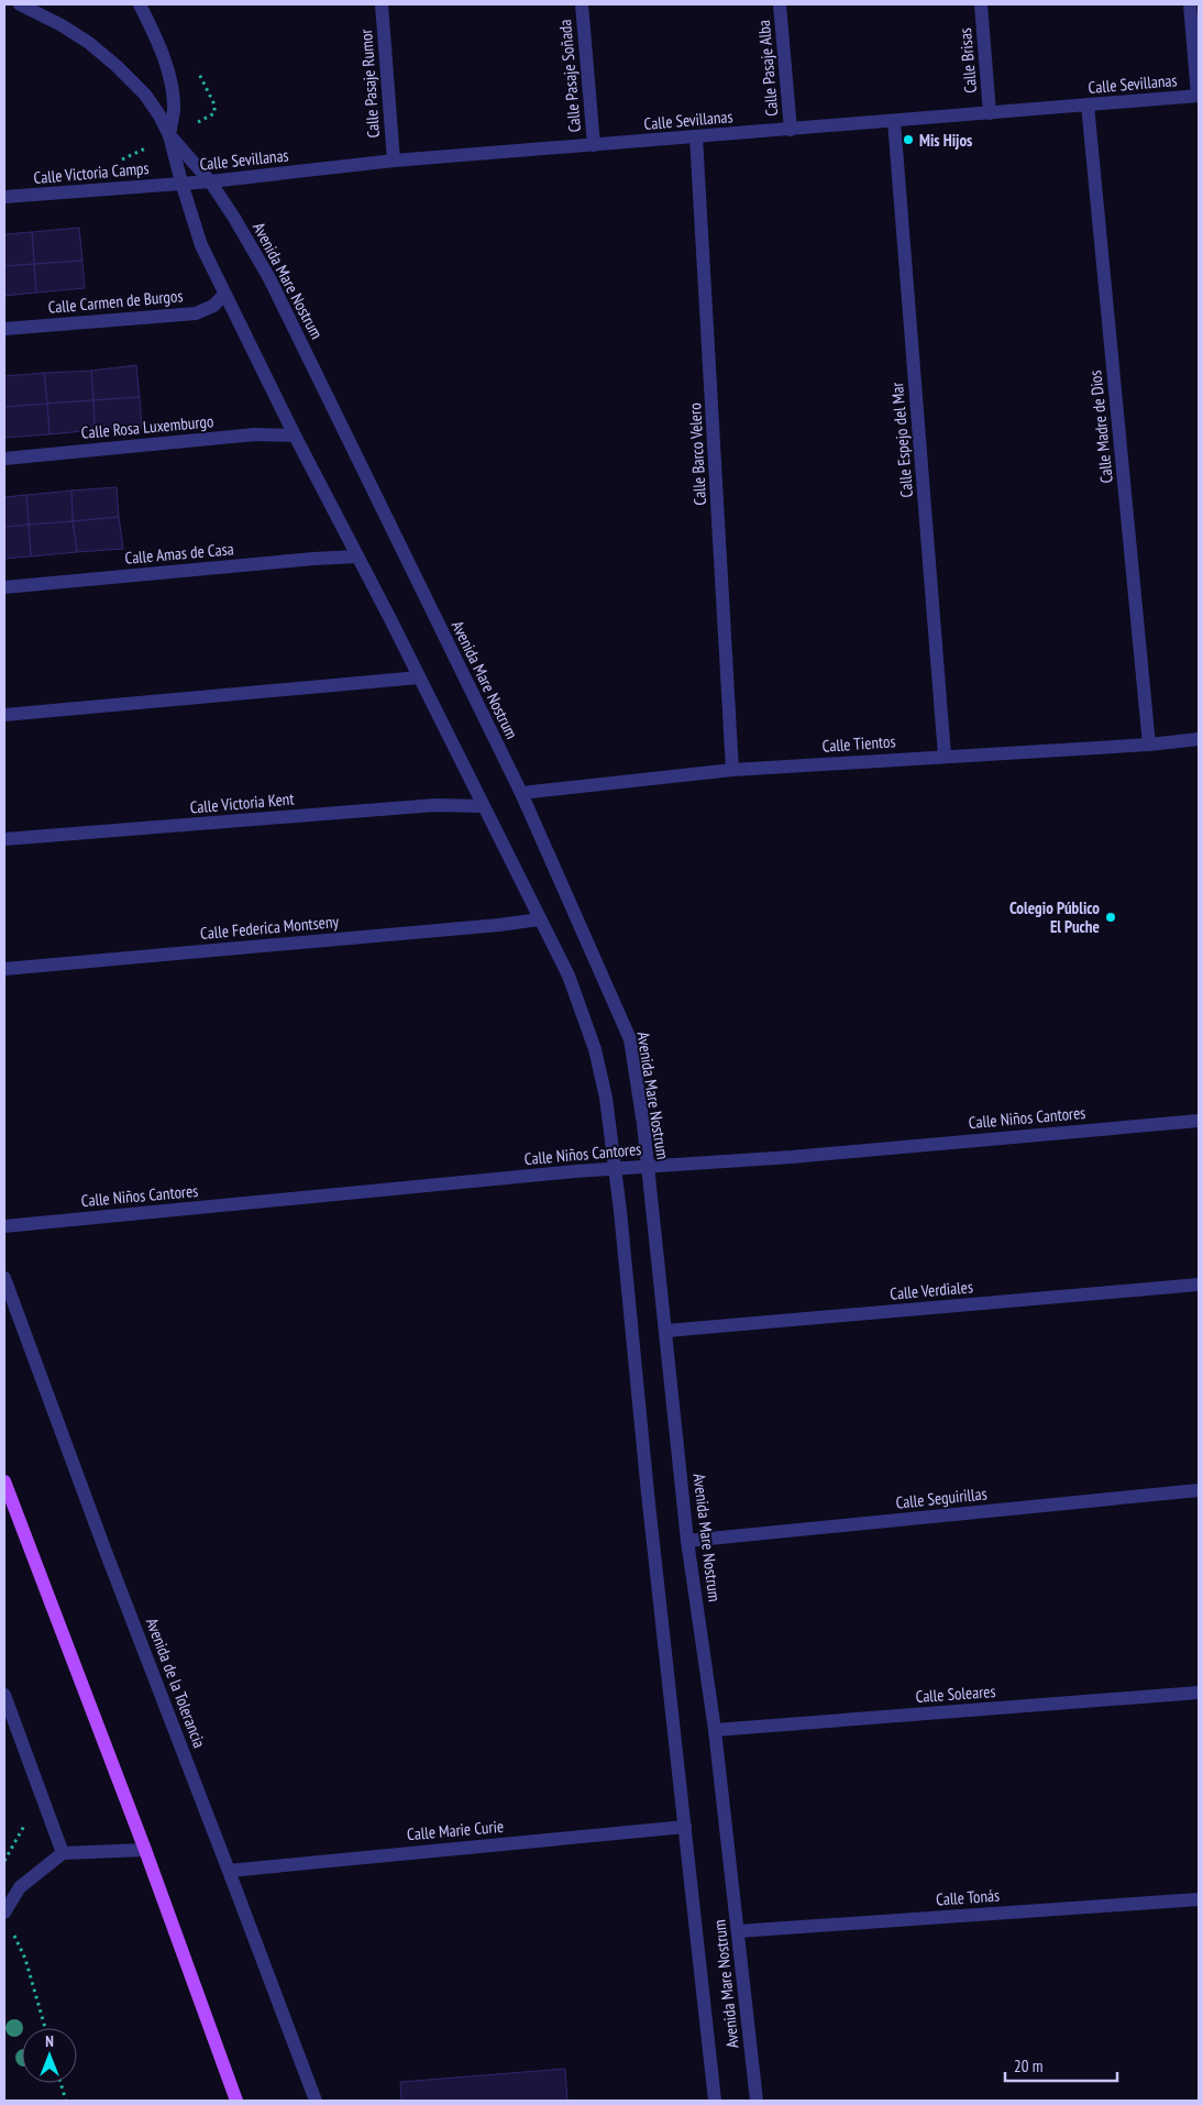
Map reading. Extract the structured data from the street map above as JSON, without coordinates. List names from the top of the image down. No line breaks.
{"streets":{"street":["Calle Brisas","Calle Pasaje Alba","Calle Pasaje Soñada","Calle Pasaje Rumor","Calle Sevillanas","Calle Victoria Camps","Avenida Mare Nostrum","Calle Carmen de Burgos","Calle Rosa Luxemburgo","Calle Madre de Dios","Calle Espejo del Mar","Calle Barco Velero","Calle Amas de Casa","Calle Tientos","Calle Victoria Kent","Calle Federica Montseny","Calle Niños Cantores","Calle Verdiales","Calle Seguirillas","Avenida de la Tolerancia","Calle Soleares","Calle Marie Curie","Calle Tonás"]},"crossings":[["Calle Brisas","Calle Sevillanas"],["Calle Pasaje Alba","Calle Sevillanas"],["Calle Pasaje Soñada","Calle Sevillanas"],["Calle Pasaje Rumor","Calle Sevillanas"],["Calle Sevillanas","Calle Victoria Camps"],["Calle Sevillanas","Avenida Mare Nostrum"],["Calle Sevillanas","Calle Madre de Dios"],["Calle Sevillanas","Calle Espejo del Mar"],["Calle Sevillanas","Calle Barco Velero"],["Calle Victoria Camps","Avenida Mare Nostrum"],["Avenida Mare Nostrum","Calle Carmen de Burgos"],["Avenida Mare Nostrum","Calle Rosa Luxemburgo"],["Avenida Mare Nostrum","Calle Amas de Casa"],["Avenida Mare Nostrum","Calle Tientos"],["Avenida Mare Nostrum","Calle Victoria Kent"],["Avenida Mare Nostrum","Calle Federica Montseny"],["Avenida Mare Nostrum","Calle Niños Cantores"],["Avenida Mare Nostrum","Calle Verdiales"],["Avenida Mare Nostrum","Calle Seguirillas"],["Avenida Mare Nostrum","Calle Soleares"],["Avenida Mare Nostrum","Calle Marie Curie"],["Avenida Mare Nostrum","Calle Tonás"],["Calle Madre de Dios","Calle Tientos"],["Calle Espejo del Mar","Calle Tientos"],["Calle Barco Velero","Calle Tientos"],["Avenida de la Tolerancia","Calle Marie Curie"]],"places":["Mis Hijos","Colegio Público El Puche"],"scale_bar":"20 m","north":"top"}
